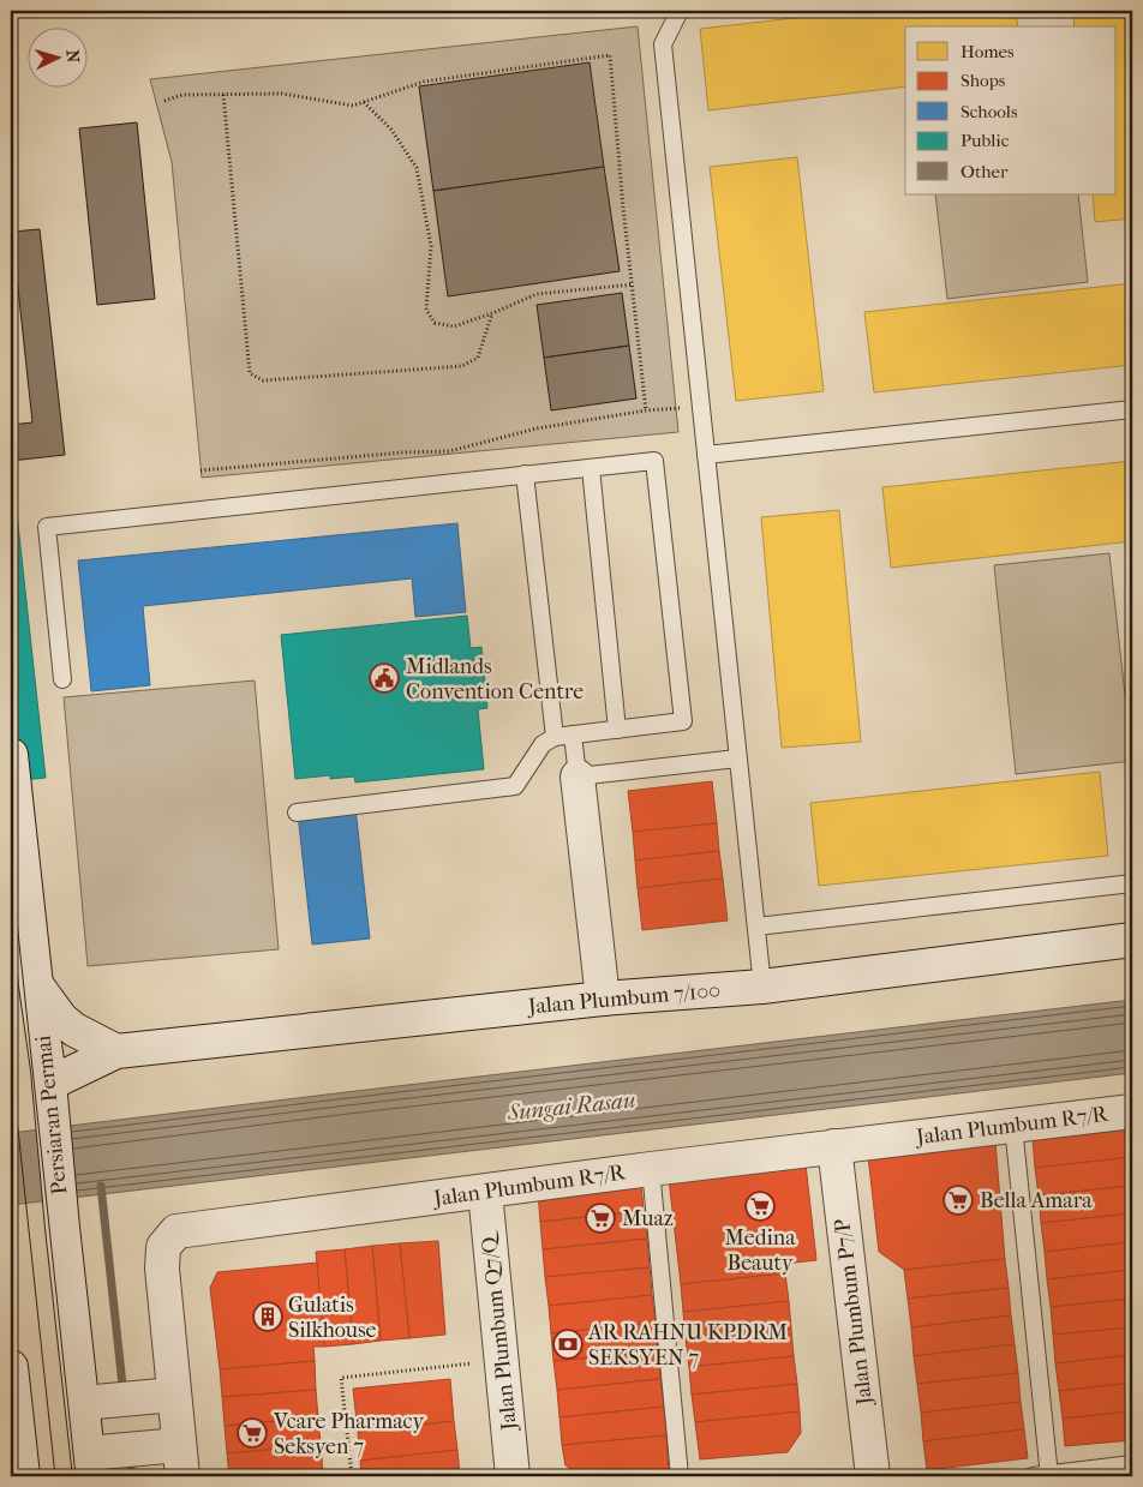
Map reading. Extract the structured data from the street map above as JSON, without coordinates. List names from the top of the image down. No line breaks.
{"streets":{"street":["Jalan Plumbum 7/100","Persiaran Permai","Jalan Plumbum R7/R","Jalan Plumbum P7/P","Jalan Plumbum Q7/Q"]},"crossings":[["Jalan Plumbum R7/R","Jalan Plumbum P7/P"],["Jalan Plumbum R7/R","Jalan Plumbum Q7/Q"]],"water":["Sungai Rasau"],"places":{"public building":["Midlands Convention Centre"],"supermarket":["Bella Amara","Medina Beauty","Muaz","Vcare Pharmacy Seksyen 7"],"building":["Gulatis Silkhouse"],"bank":["AR RAHNU KPDRM SEKSYEN 7"]},"legend":["Homes","Shops","Schools","Public","Other"],"north":"right"}
